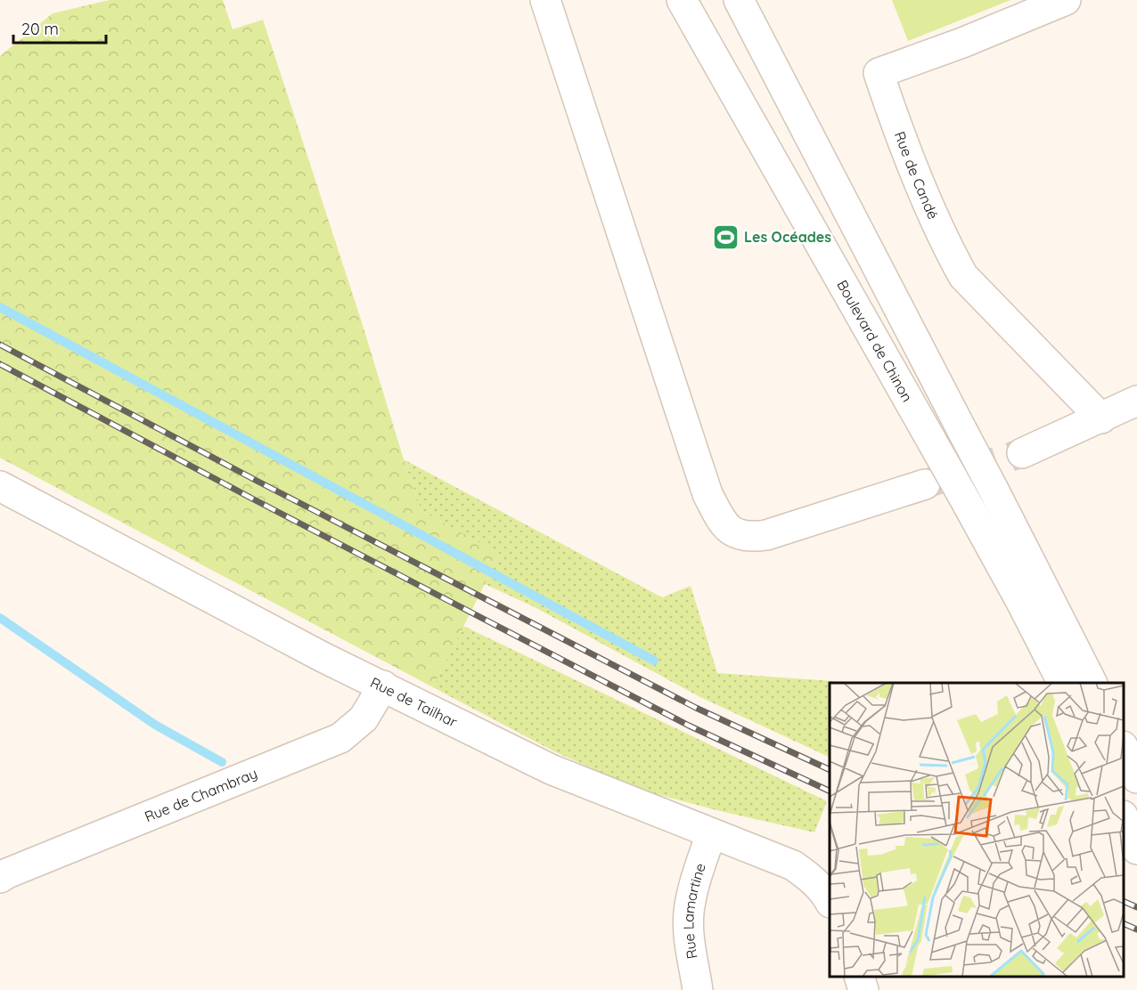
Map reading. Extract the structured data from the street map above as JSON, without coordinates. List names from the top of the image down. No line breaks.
{"streets":{"street":["Rue de Candé","Boulevard de Chinon","Rue de Tailhar","Rue de Chambray","Rue Lamartine"]},"crossings":[["Rue de Tailhar","Rue de Chambray"],["Rue de Tailhar","Rue Lamartine"]],"places":{"sports":["Les Océades"]},"scale_bar":"20 m"}
